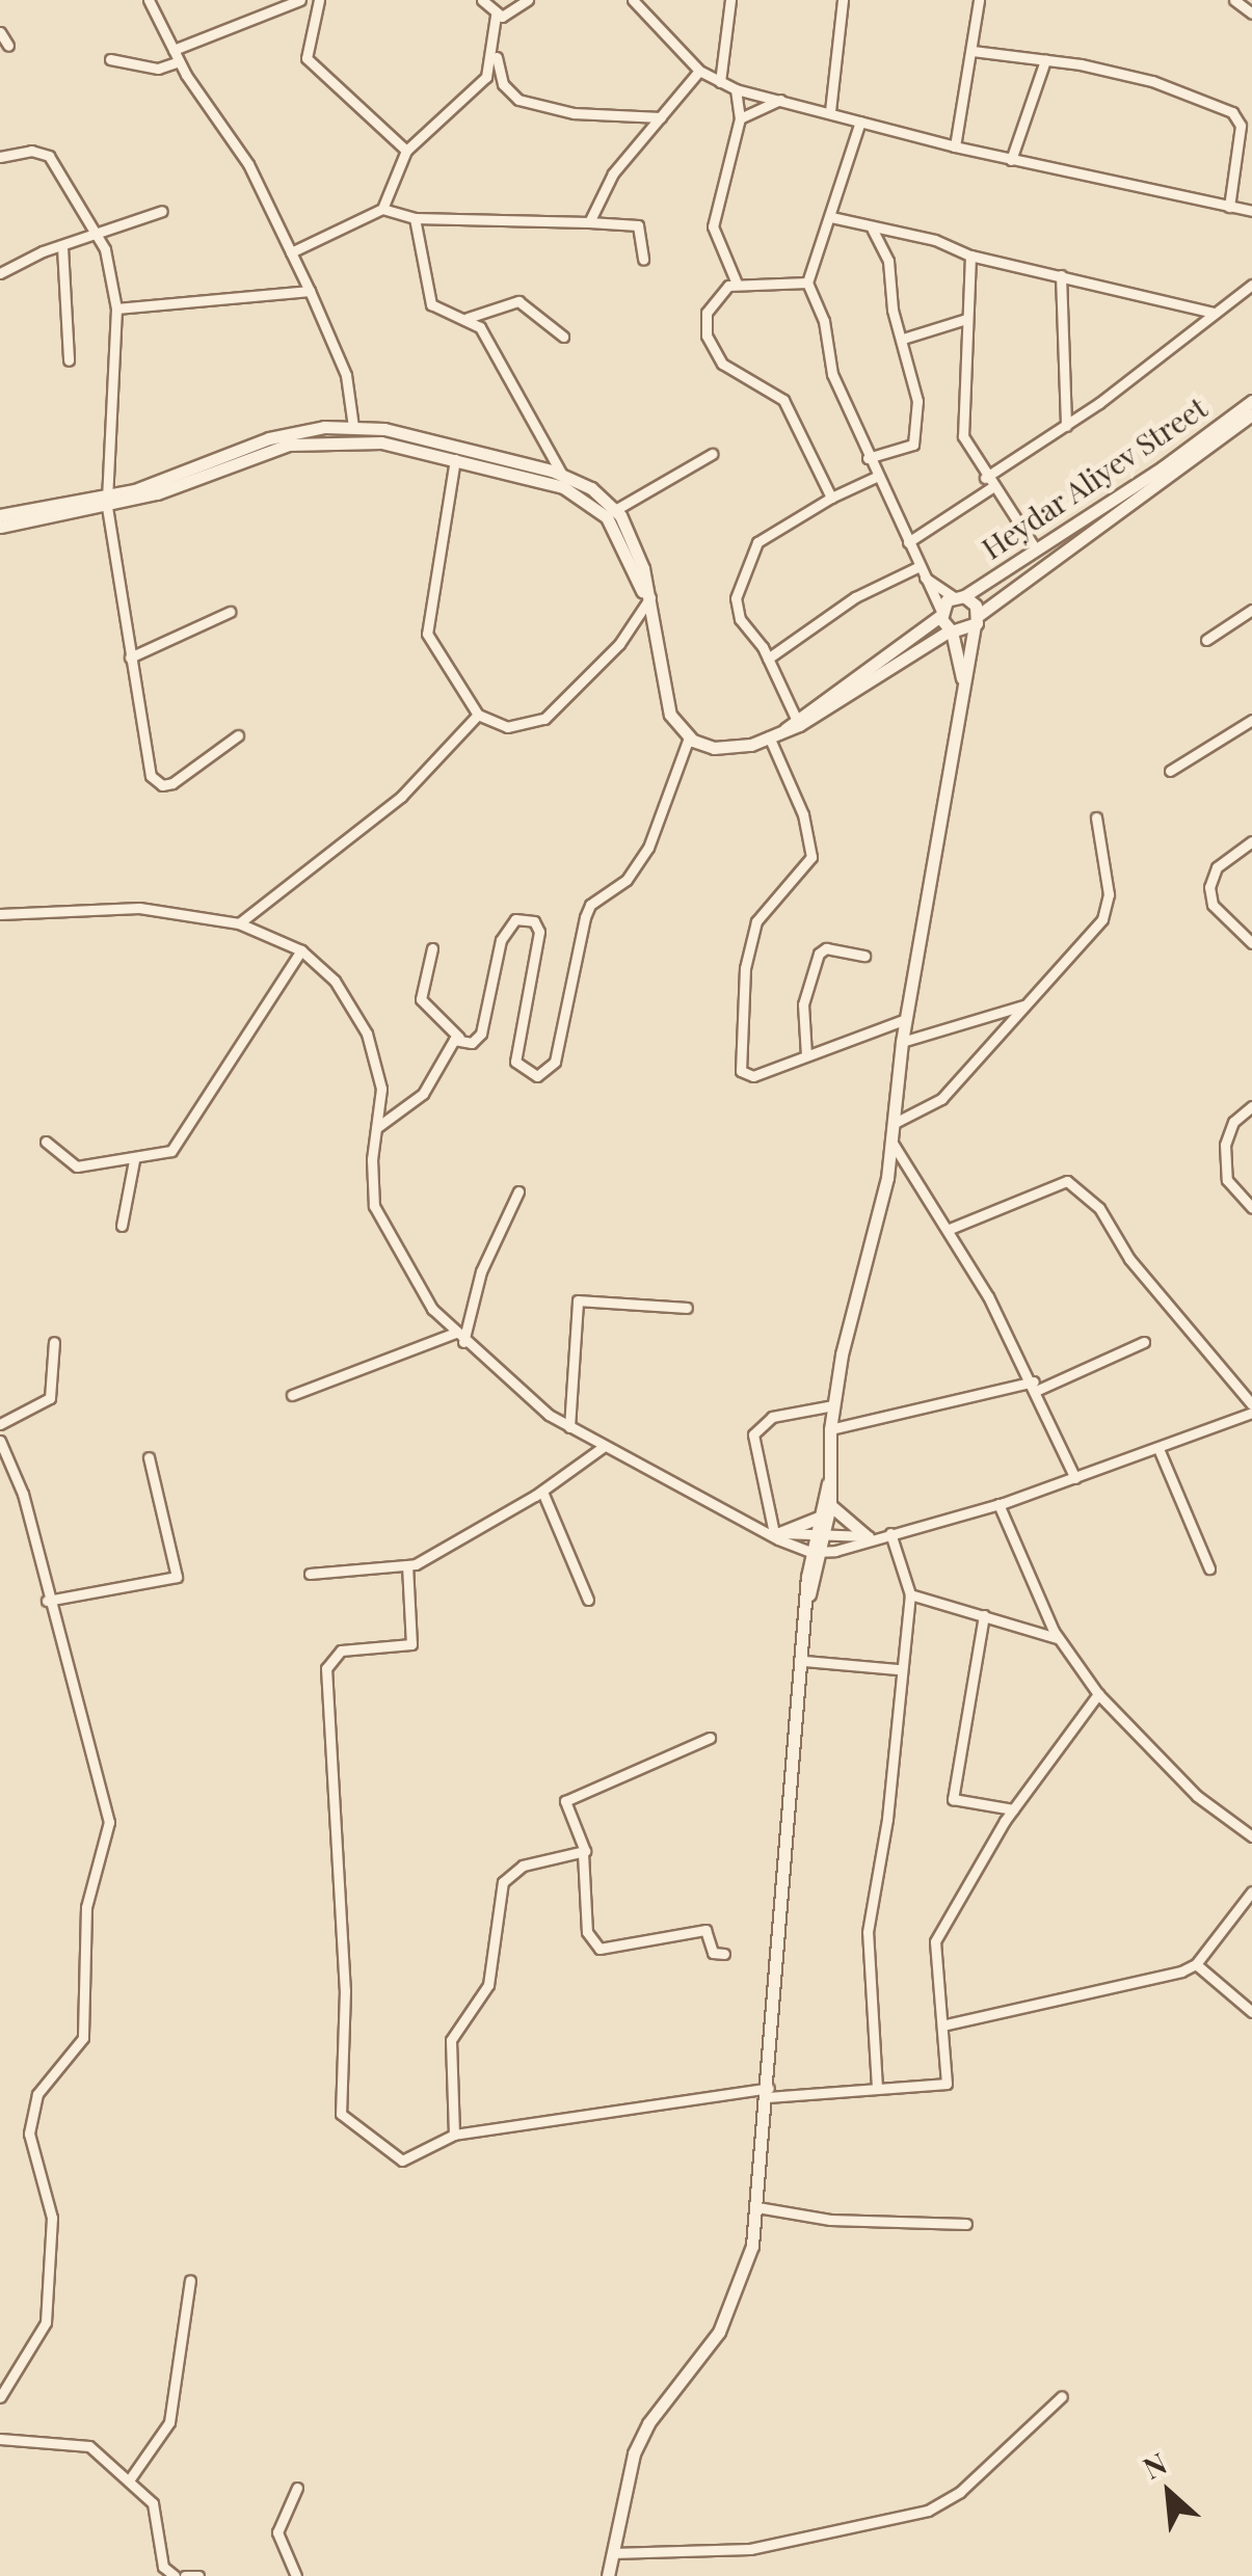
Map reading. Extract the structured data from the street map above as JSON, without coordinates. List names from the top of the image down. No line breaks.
{"streets":{"main road":["Heydar Aliyev Street"]},"north":"top left"}
